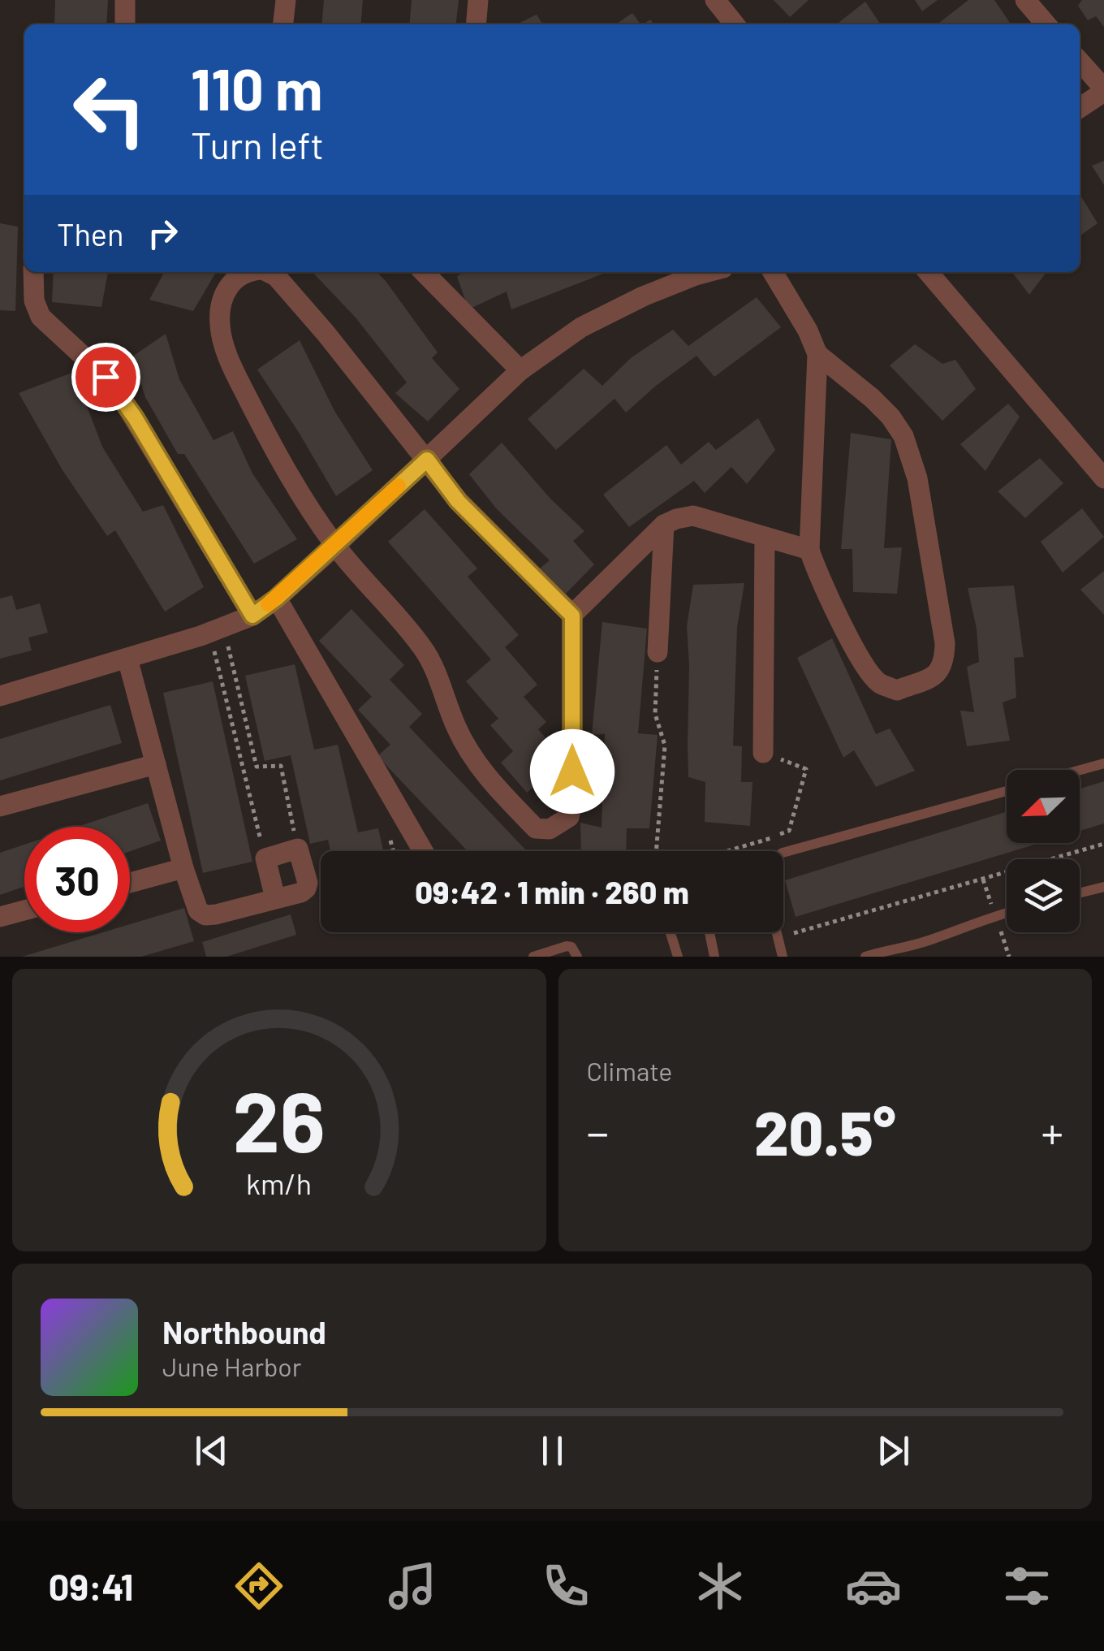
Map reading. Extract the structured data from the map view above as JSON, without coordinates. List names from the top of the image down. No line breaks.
{"north":"bottom left","page":{"turn":["110 m","Turn left"],"then":"Then","limit":"30","trip":"09:42 · 1 min · 260 m","tile":"Climate","heat":["−","20.5°","+"],"song":["Northbound","June Harbor"],"tabs":"09:41","gauge":["26","km/h"]}}
